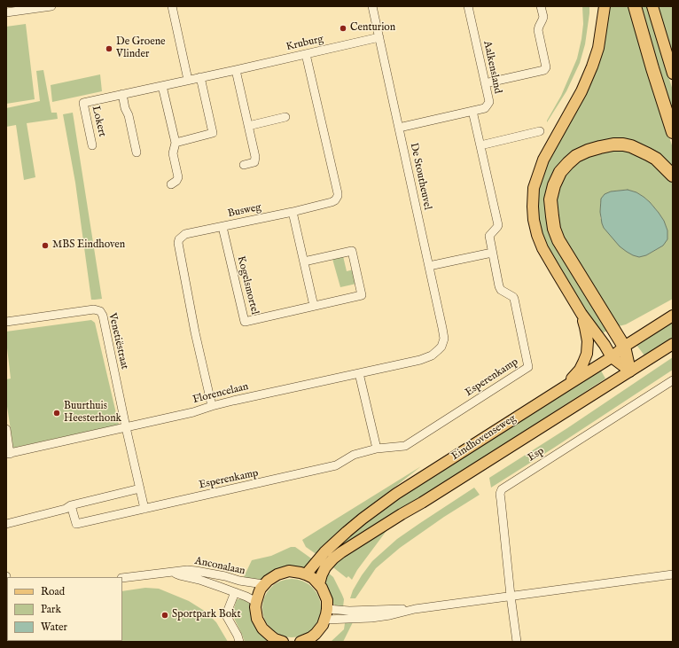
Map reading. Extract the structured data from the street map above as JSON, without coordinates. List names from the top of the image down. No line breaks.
{"streets":{"main road":["Eindhovenseweg"],"street":["Kruburg","Aalkensland","Lokert","De Stoutheuvel","Busweg","Kogelsmortel","Venetiëstraat","Esperenkamp","Florencelaan","Esp","Anconalaan"]},"crossings":[["Kruburg","Lokert"],["Kruburg","De Stoutheuvel"],["Kruburg","Busweg"],["Aalkensland","De Stoutheuvel"],["Aalkensland","Esperenkamp"],["De Stoutheuvel","Florencelaan"],["Busweg","Kogelsmortel"],["Busweg","Florencelaan"],["Venetiëstraat","Florencelaan"]],"places":["Centurion","De Groene Vlinder","MBS Eindhoven","Buurthuis Heesterhonk","Sportpark Bokt"],"legend":["Road","Park","Water"]}
